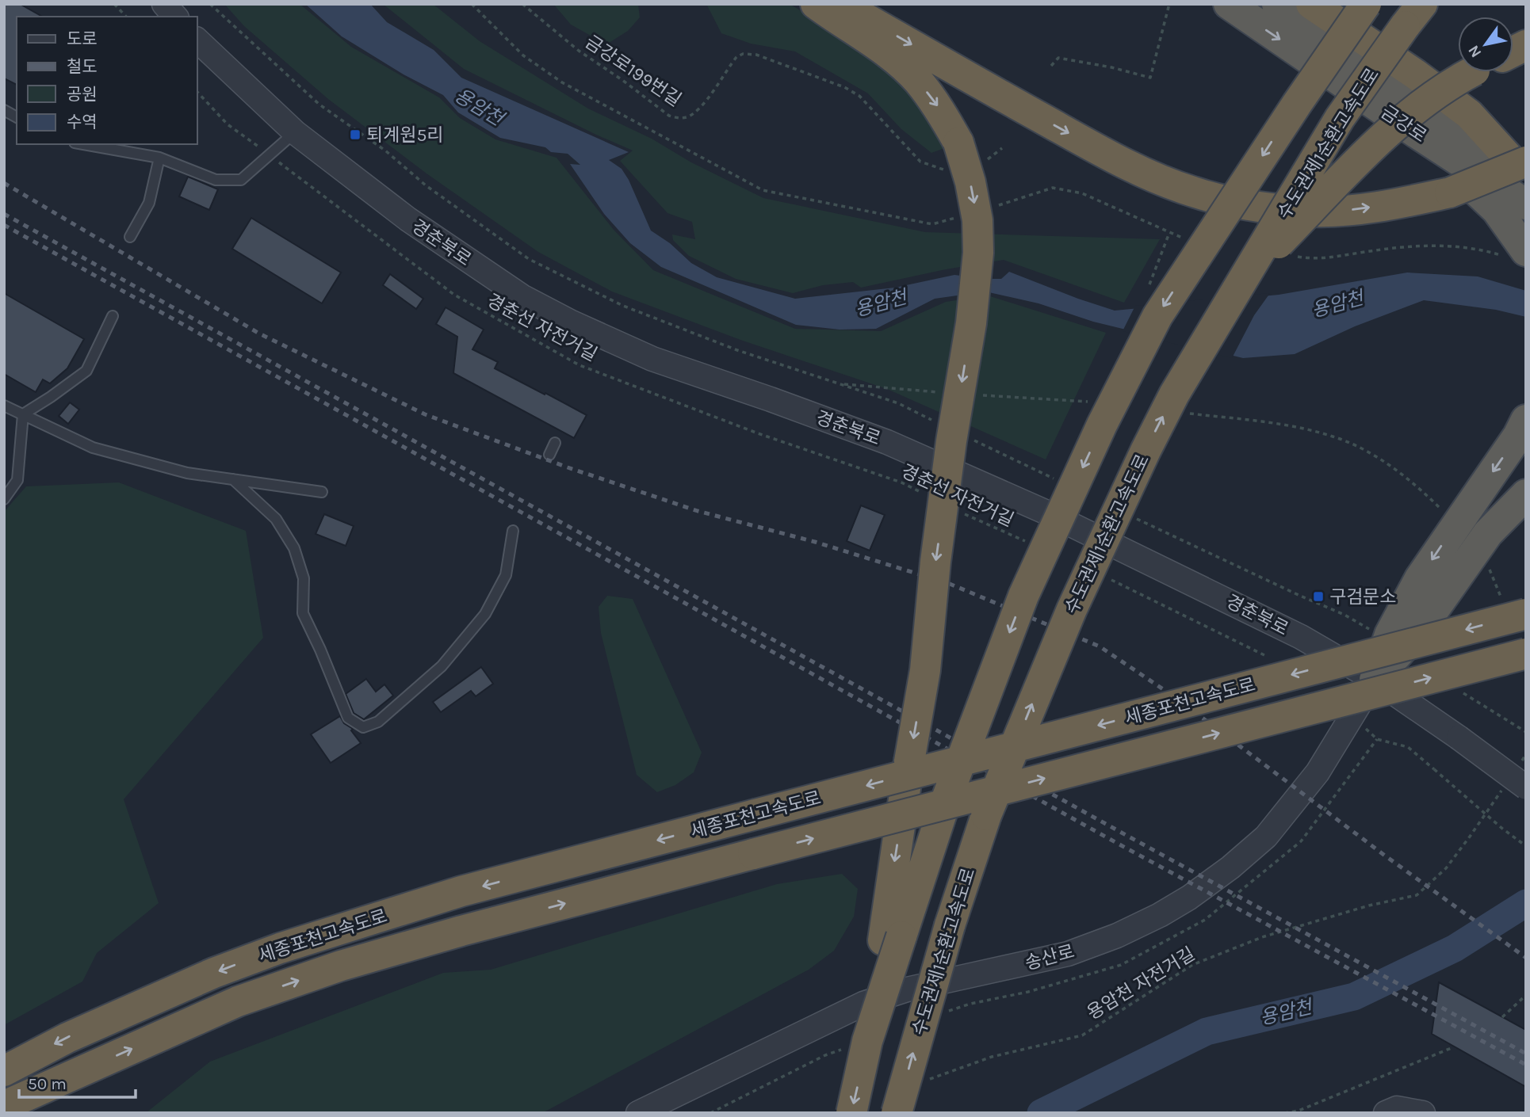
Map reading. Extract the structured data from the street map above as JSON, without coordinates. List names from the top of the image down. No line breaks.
{"streets":{"highway":["금강로","수도권제1순환고속도로","세종포천고속도로"],"street":["경춘북로","송산로"],"path":["금강로199번길","경춘선 자전거길","용암천 자전거길"]},"crossings":[["경춘북로","송산로"],["경춘북로","용암천 자전거길"]],"water":["용암천"],"places":{"transit":["퇴계원5리","구검문소"]},"legend":["도로","철도","공원","수역"],"scale_bar":"50 m","north":"bottom left"}
